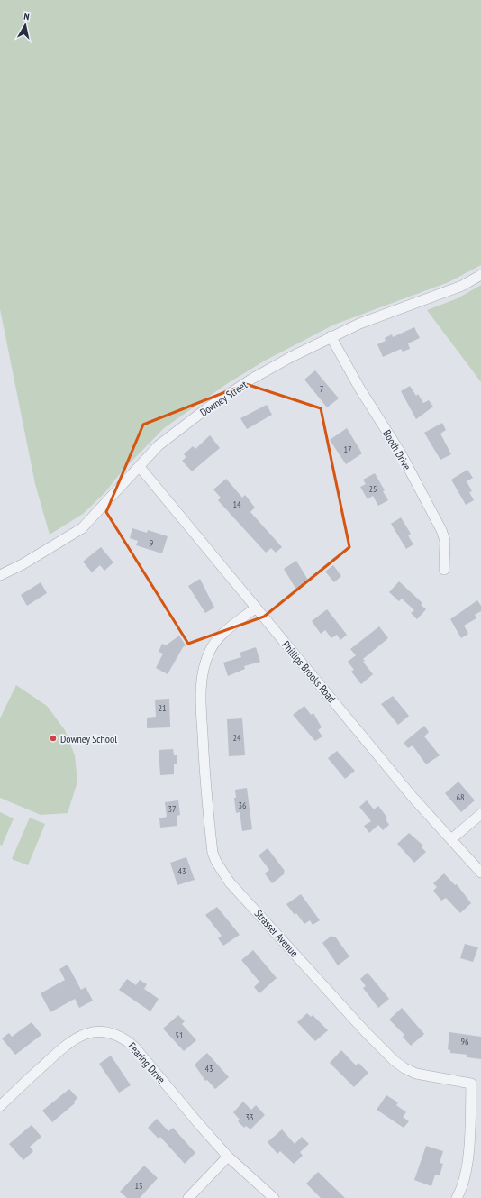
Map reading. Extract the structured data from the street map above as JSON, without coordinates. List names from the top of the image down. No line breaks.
{"streets":{"street":["Downey Street","Booth Drive","Phillips Brooks Road","Strasser Avenue","Fearing Drive"]},"crossings":[["Downey Street","Booth Drive"],["Downey Street","Phillips Brooks Road"],["Phillips Brooks Road","Strasser Avenue"]],"places":["Downey School"],"house_numbers":["7","17","25","14","9","21","24","68","36","37","43","51","96","43","33","13"],"north":"top"}
